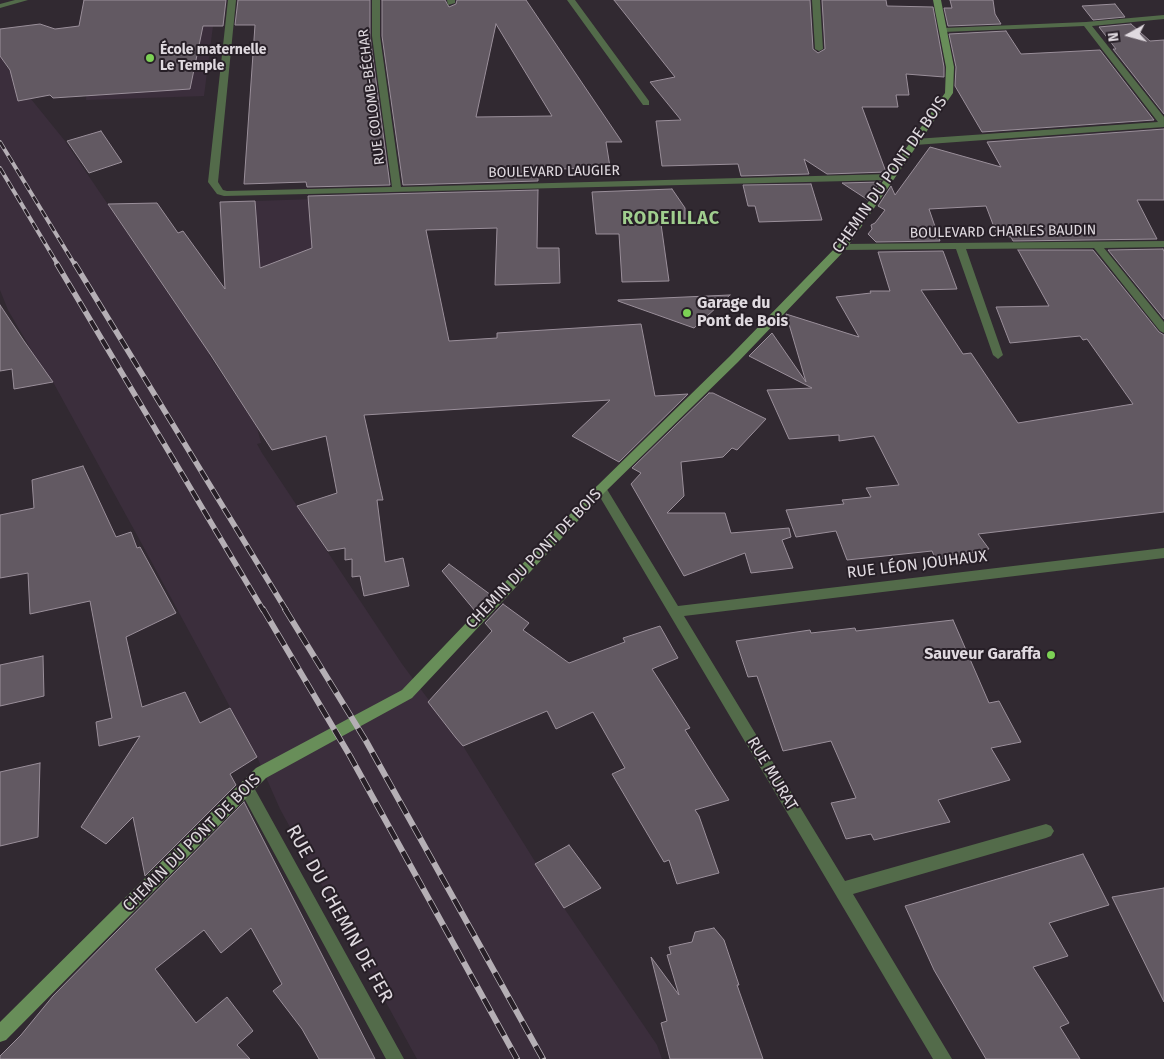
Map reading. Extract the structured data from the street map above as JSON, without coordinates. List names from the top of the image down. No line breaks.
{"streets":{"street":["RUE COLOMB-BÉCHAR","BOULEVARD LAUGIER","CHEMIN DU PONT DE BOIS","BOULEVARD CHARLES BAUDIN","RUE LÉON JOUHAUX","RUE MURAT","RUE DU CHEMIN DE FER"]},"crossings":[["RUE COLOMB-BÉCHAR","BOULEVARD LAUGIER"],["BOULEVARD LAUGIER","CHEMIN DU PONT DE BOIS"],["CHEMIN DU PONT DE BOIS","BOULEVARD CHARLES BAUDIN"],["CHEMIN DU PONT DE BOIS","RUE MURAT"],["CHEMIN DU PONT DE BOIS","RUE DU CHEMIN DE FER"],["RUE LÉON JOUHAUX","RUE MURAT"]],"districts":["RODEILLAC"],"places":["École maternelle Le Temple","Garage du Pont de Bois","Sauveur Garaffa"],"north":"left"}
